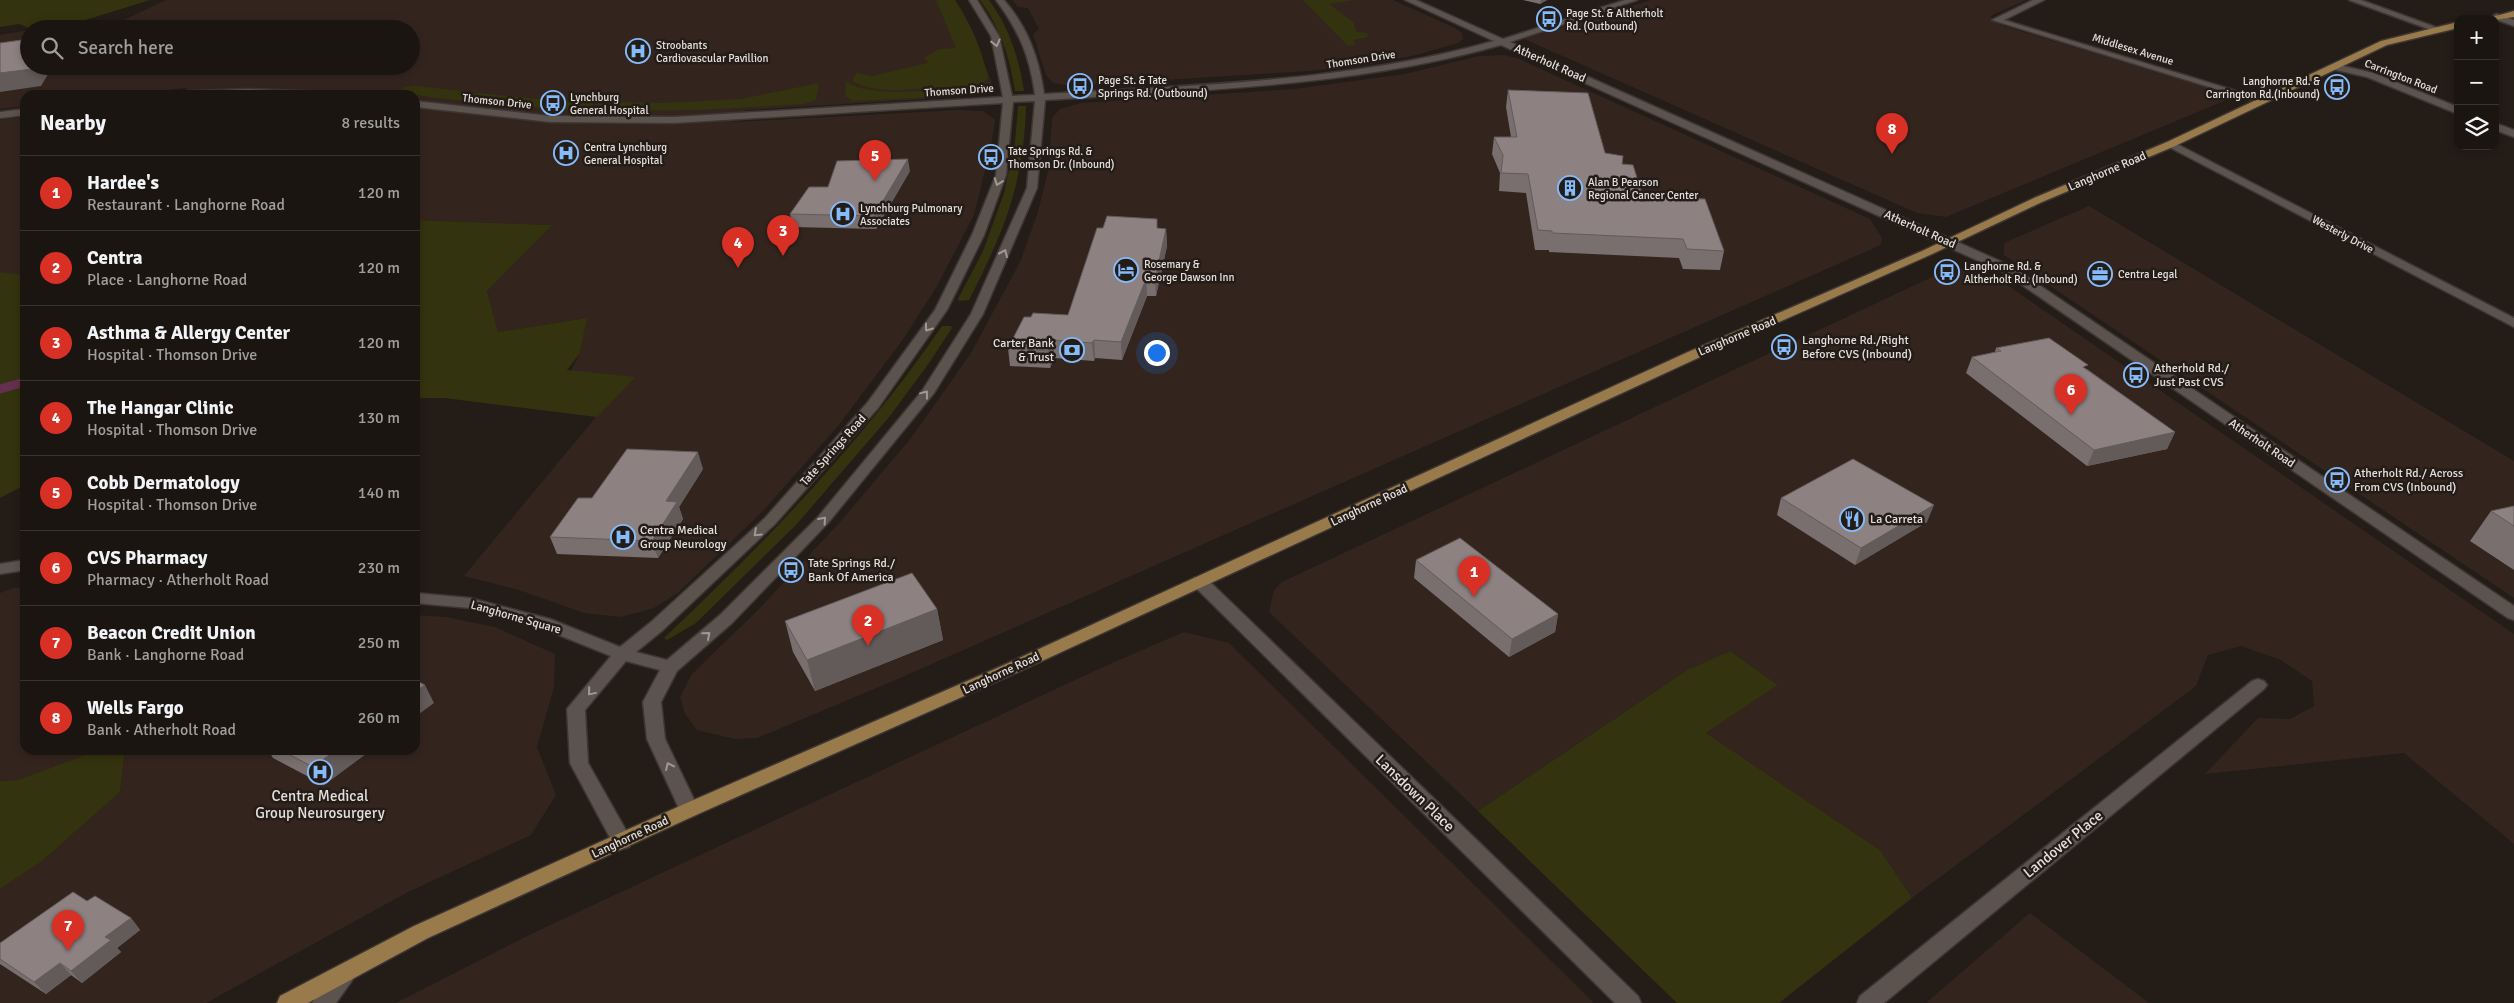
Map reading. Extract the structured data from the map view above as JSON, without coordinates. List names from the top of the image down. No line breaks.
{"streets":{"main road":["Langhorne Road"],"street":["Middlesex Avenue","Thomson Drive","Atherholt Road","Carrington Road","Westerly Drive","Tate Springs Road","Langhorne Square","Lansdown Place","Landover Place"]},"crossings":[["Middlesex Avenue","Langhorne Road"],["Thomson Drive","Atherholt Road"],["Thomson Drive","Tate Springs Road"],["Atherholt Road","Langhorne Road"],["Carrington Road","Langhorne Road"],["Langhorne Road","Westerly Drive"],["Langhorne Road","Tate Springs Road"],["Langhorne Road","Lansdown Place"],["Tate Springs Road","Langhorne Square"]],"places":{"bus stop":["Page St. & Altherholt Rd. (Outbound)","Page St. & Tate Springs Rd. (Outbound)","Langhorne Rd. & Carrington Rd.(Inbound)","Lynchburg General Hospital","Tate Springs Rd. & Thomson Dr. (Inbound)","Langhorne Rd. & Altherholt Rd. (Inbound)","Langhorne Rd./Right Before CVS (Inbound)","Atherhold Rd./ Just Past CVS","Atherholt Rd./ Across From CVS (Inbound)","Tate Springs Rd./ Bank Of America"],"hospital":["Stroobants Cardiovascular Pavillion","Centra Lynchburg General Hospital","Lynchburg Pulmonary Associates","Centra Medical Group Neurology","Centra Medical Group Neurosurgery"],"building":["Alan B Pearson Regional Cancer Center"],"hotel":["Rosemary & George Dawson Inn"],"office":["Centra Legal"],"bank":["Carter Bank & Trust"],"restaurant":["La Carreta"]},"page":{"map_buttons":["+","−"],"search":"Search here","heading":["Nearby","8 results"],"pins":["8","5","3","4","6","1","2","7"],"list":[{"mark":"1","name":"Hardee's","note":"Restaurant · Langhorne Road","value":"120 m"},{"mark":"2","name":"Centra","note":"Place · Langhorne Road","value":"120 m"},{"mark":"3","name":"Asthma & Allergy Center","note":"Hospital · Thomson Drive","value":"120 m"},{"mark":"4","name":"The Hangar Clinic","note":"Hospital · Thomson Drive","value":"130 m"},{"mark":"5","name":"Cobb Dermatology","note":"Hospital · Thomson Drive","value":"140 m"},{"mark":"6","name":"CVS Pharmacy","note":"Pharmacy · Atherholt Road","value":"230 m"},{"mark":"7","name":"Beacon Credit Union","note":"Bank · Langhorne Road","value":"250 m"},{"mark":"8","name":"Wells Fargo","note":"Bank · Atherholt Road","value":"260 m"}]}}
